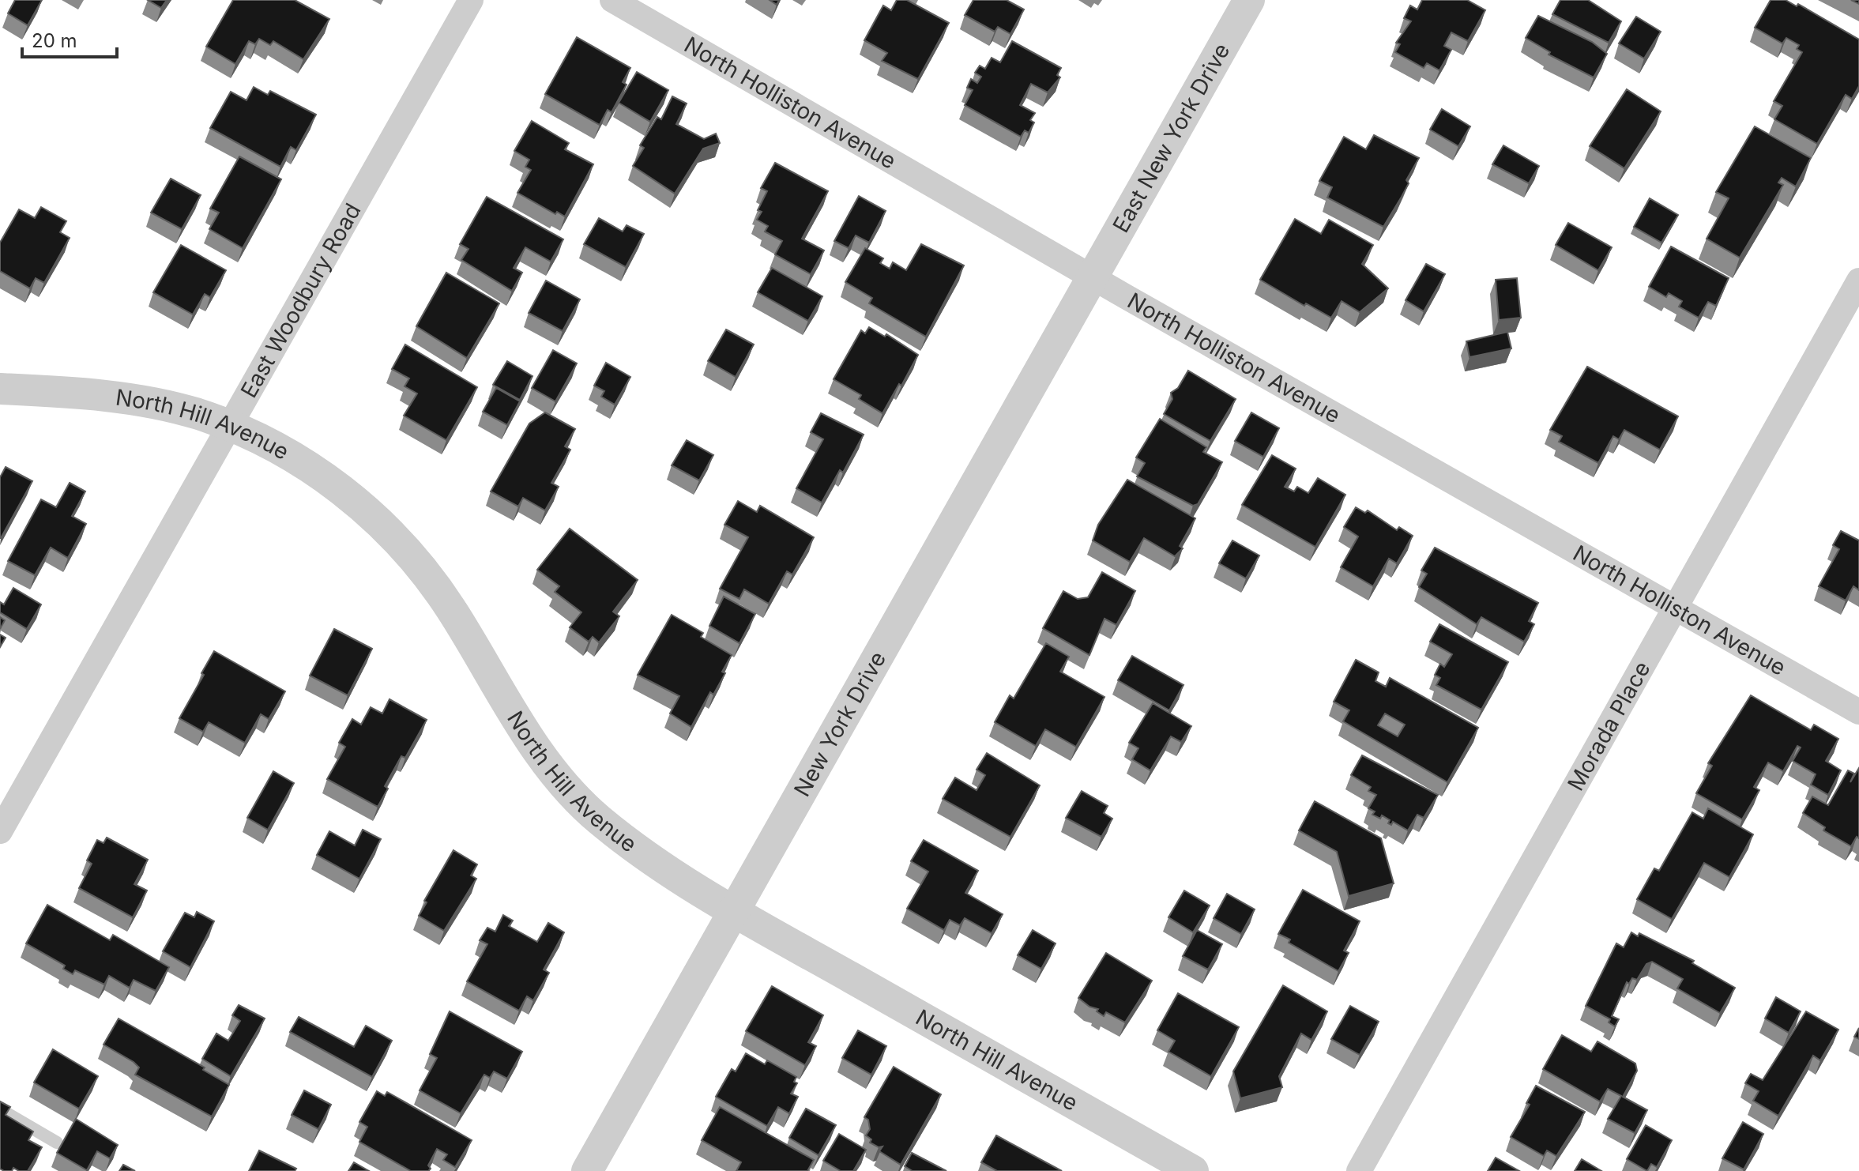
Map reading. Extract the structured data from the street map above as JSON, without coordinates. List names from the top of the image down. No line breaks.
{"streets":{"street":["North Holliston Avenue","East New York Drive","East Woodbury Road","North Hill Avenue","New York Drive","Morada Place"]},"crossings":[["North Holliston Avenue","East New York Drive"],["North Holliston Avenue","New York Drive"],["North Holliston Avenue","Morada Place"],["East New York Drive","New York Drive"],["East Woodbury Road","North Hill Avenue"],["North Hill Avenue","New York Drive"]],"scale_bar":"20 m"}
